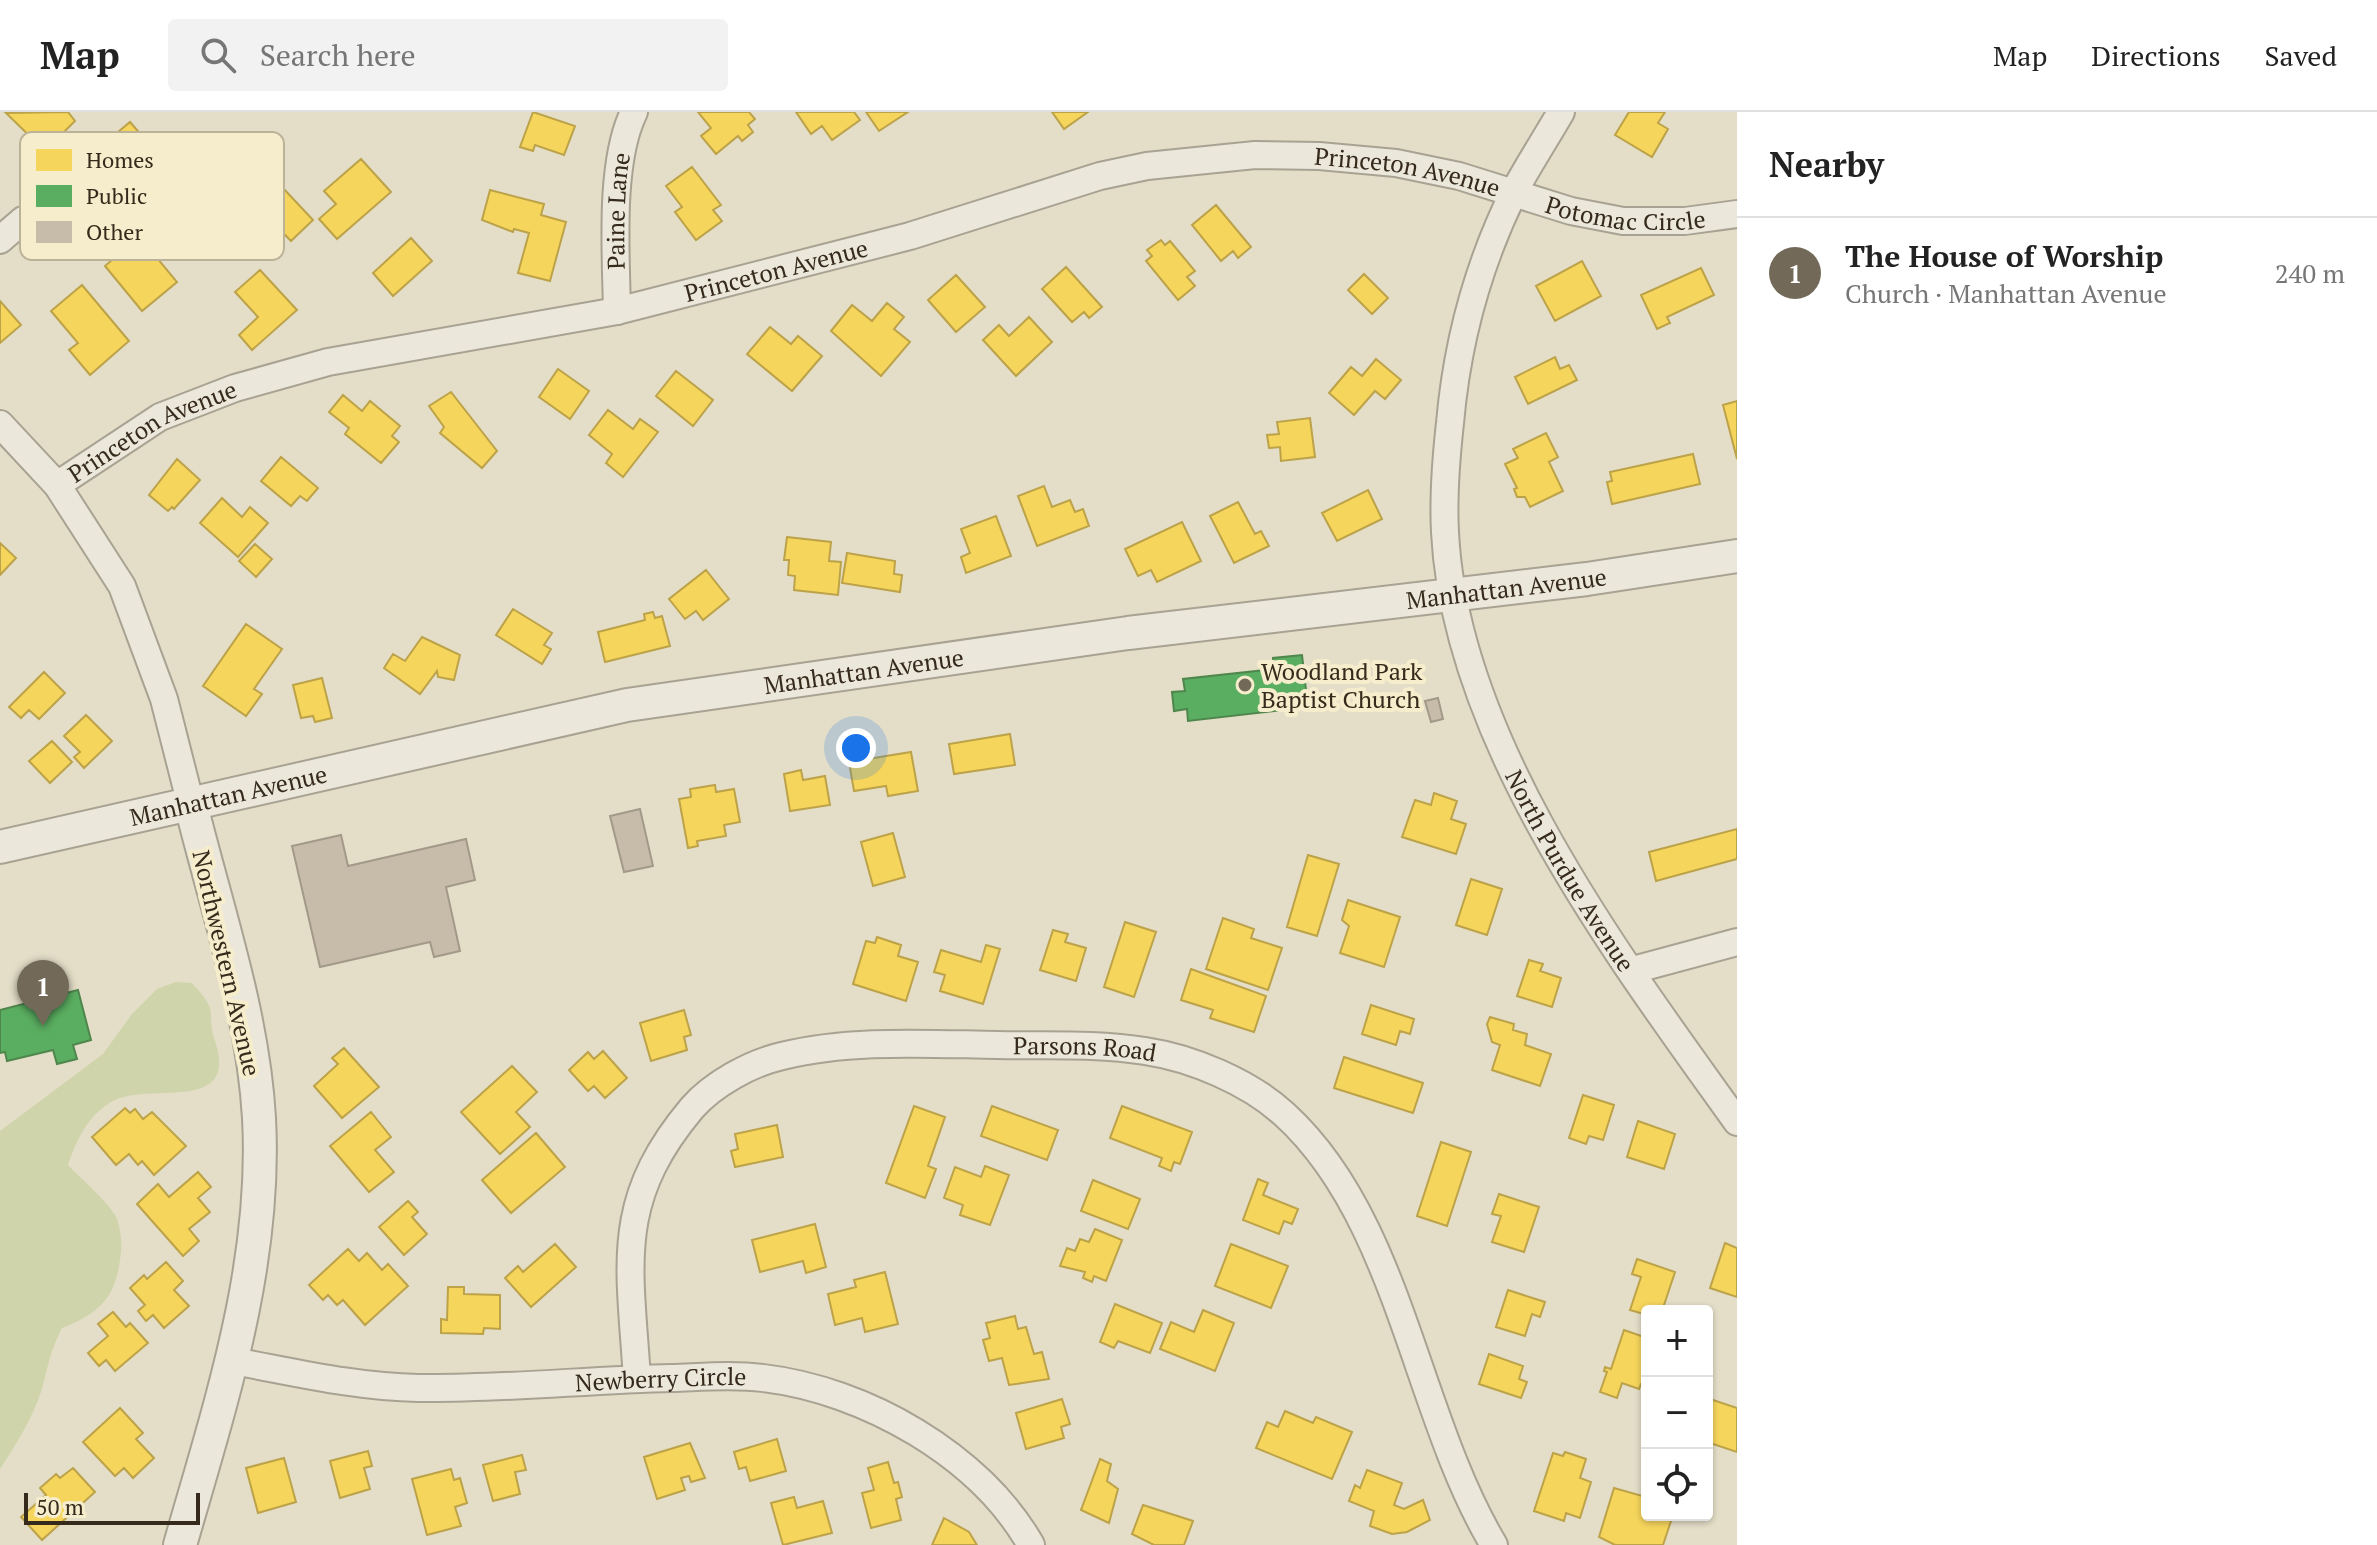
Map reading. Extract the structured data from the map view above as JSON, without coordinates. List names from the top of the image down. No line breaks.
{"streets":{"street":["Princeton Avenue","Potomac Circle","Paine Lane","Manhattan Avenue","North Purdue Avenue","Northwestern Avenue","Parsons Road","Newberry Circle"]},"crossings":[["Princeton Avenue","Potomac Circle"],["Princeton Avenue","Paine Lane"],["Princeton Avenue","North Purdue Avenue"],["Princeton Avenue","Northwestern Avenue"],["Potomac Circle","North Purdue Avenue"],["Manhattan Avenue","North Purdue Avenue"],["Manhattan Avenue","Northwestern Avenue"],["Northwestern Avenue","Newberry Circle"],["Parsons Road","Newberry Circle"]],"places":["Woodland Park Baptist Church"],"legend":["Homes","Public","Other"],"scale_bar":"50 m","page":{"header":"Map","search":"Search here","nav":["Map","Directions","Saved"],"heading":"Nearby","list":[{"mark":"1","name":"The House of Worship","note":"Church · Manhattan Avenue","value":"240 m"}],"pins":"1","map_buttons":["+","−"],"scale":"50 m"}}
